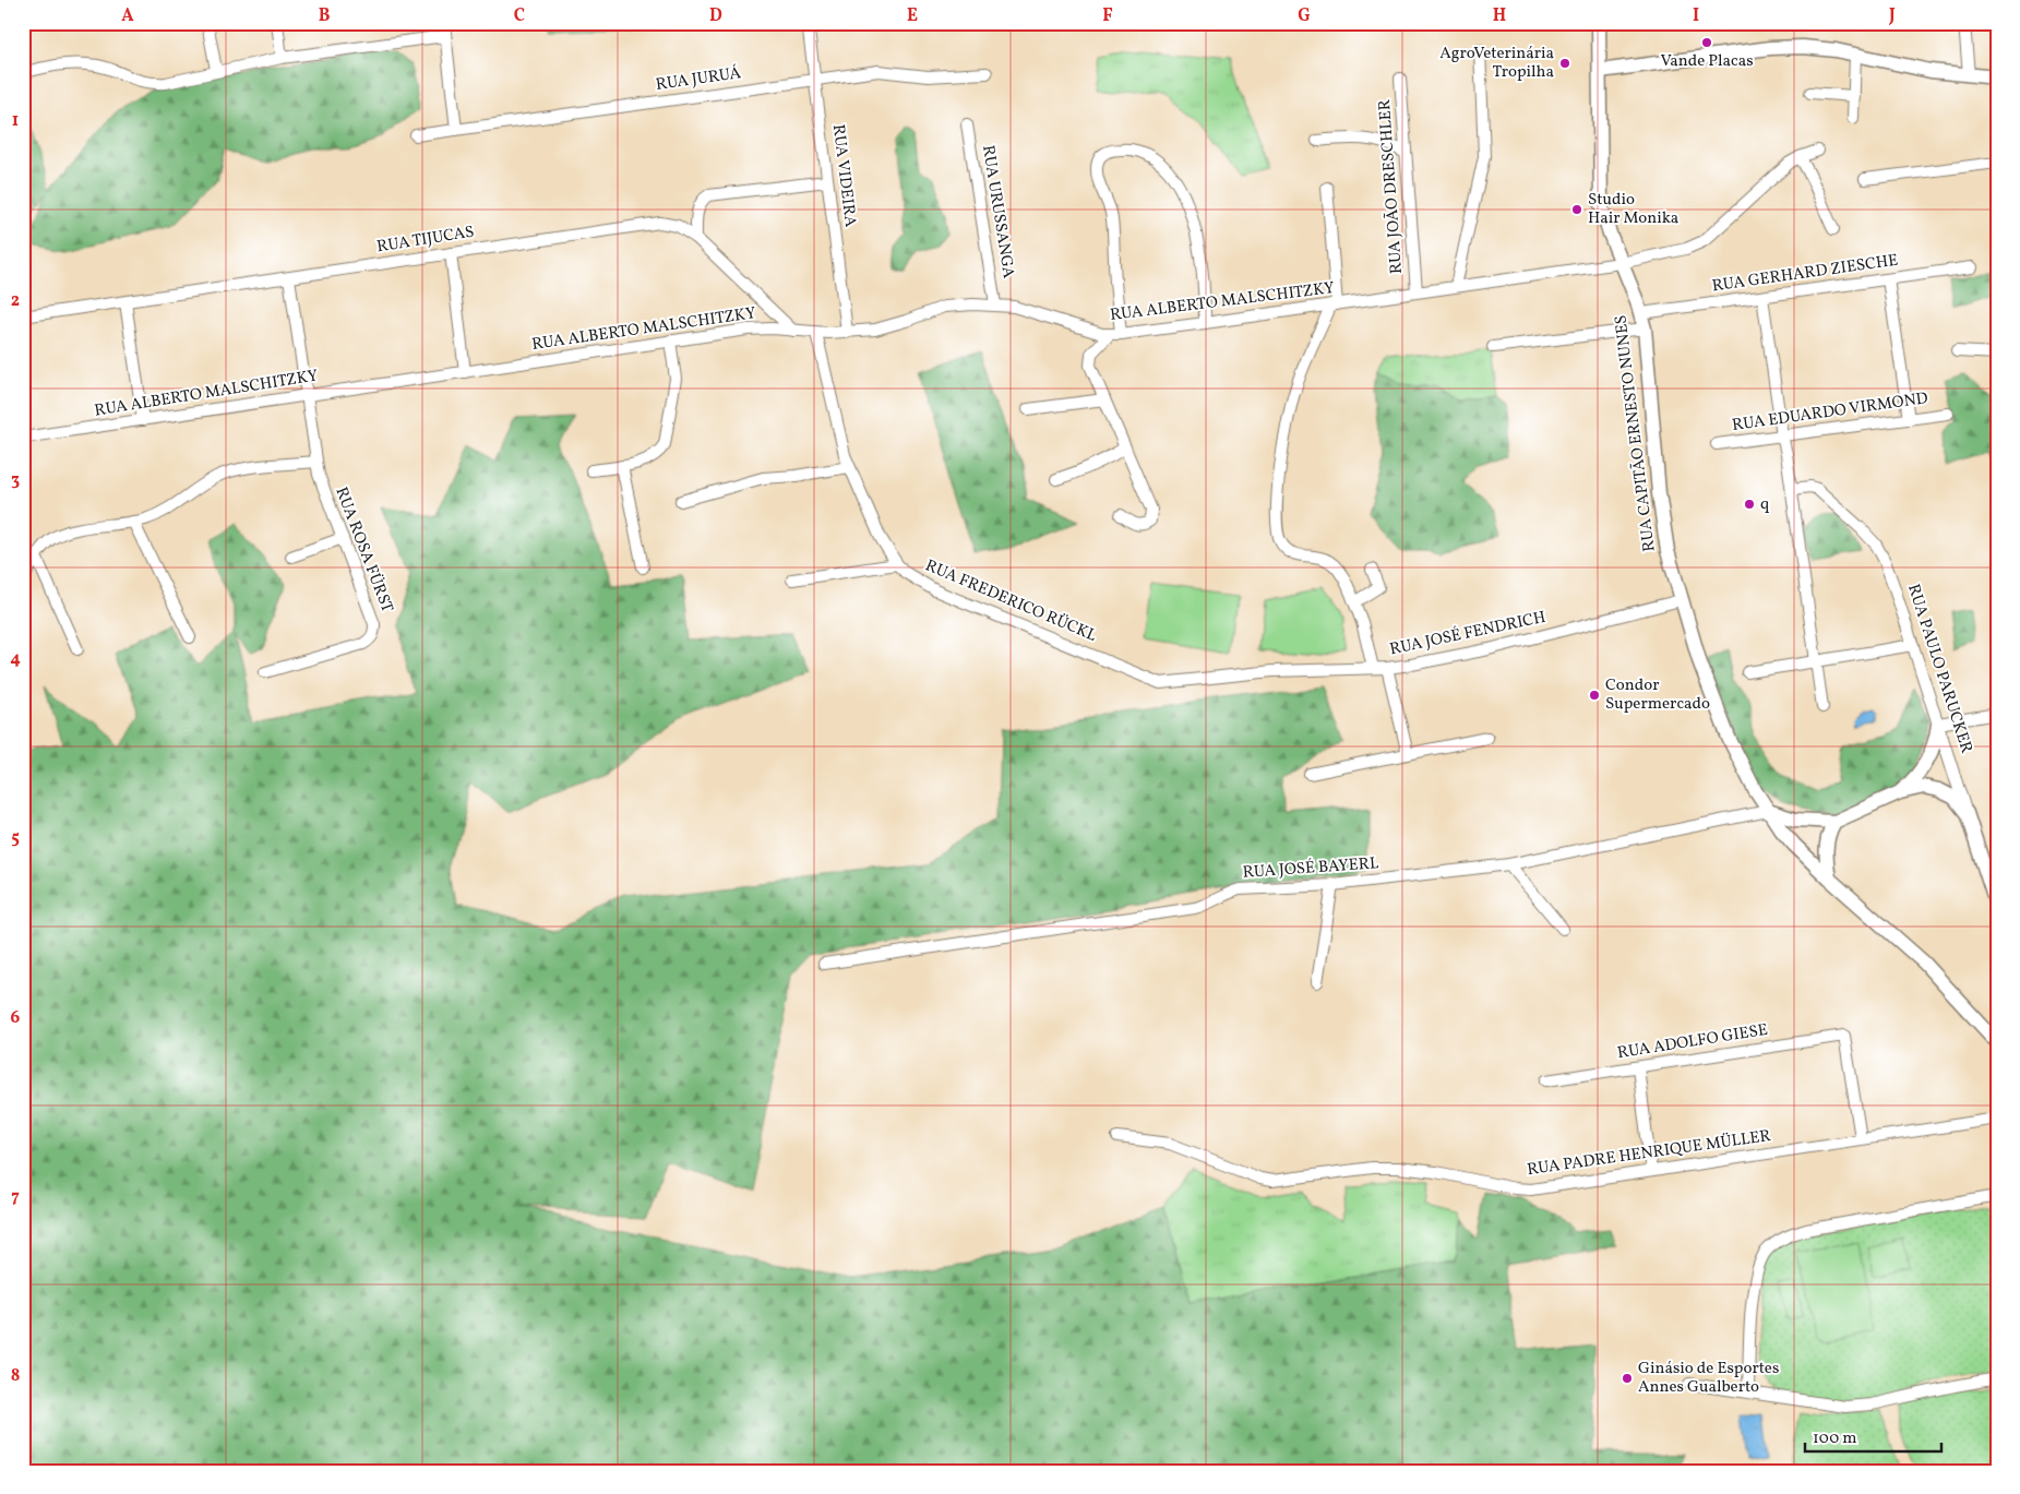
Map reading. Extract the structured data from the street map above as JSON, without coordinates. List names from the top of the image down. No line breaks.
{"streets":{"main road":["RUA CAPITÃO ERNESTO NUNES","RUA PAULO PARUCKER"],"street":["RUA JURUÁ","RUA VIDEIRA","RUA JOÃO DRESCHLER","RUA URUSSANGA","RUA TIJUCAS","RUA GERHARD ZIESCHE","RUA ALBERTO MALSCHITZKY","RUA EDUARDO VIRMOND","RUA ROSA FÜRST","RUA FREDERICO RÜCKL","RUA JOSÉ FENDRICH","RUA JOSÉ BAYERL","RUA ADOLFO GIESE","RUA PADRE HENRIQUE MÜLLER"]},"crossings":[["RUA JURUÁ","RUA VIDEIRA"],["RUA VIDEIRA","RUA ALBERTO MALSCHITZKY"],["RUA JOÃO DRESCHLER","RUA ALBERTO MALSCHITZKY"],["RUA URUSSANGA","RUA ALBERTO MALSCHITZKY"],["RUA TIJUCAS","RUA ALBERTO MALSCHITZKY"],["RUA TIJUCAS","RUA ROSA FÜRST"],["RUA GERHARD ZIESCHE","RUA CAPITÃO ERNESTO NUNES"],["RUA ALBERTO MALSCHITZKY","RUA CAPITÃO ERNESTO NUNES"],["RUA ALBERTO MALSCHITZKY","RUA ROSA FÜRST"],["RUA ALBERTO MALSCHITZKY","RUA FREDERICO RÜCKL"],["RUA CAPITÃO ERNESTO NUNES","RUA JOSÉ FENDRICH"],["RUA CAPITÃO ERNESTO NUNES","RUA JOSÉ BAYERL"],["RUA FREDERICO RÜCKL","RUA JOSÉ FENDRICH"],["RUA ADOLFO GIESE","RUA PADRE HENRIQUE MÜLLER"]],"places":["Vande Placas","AgroVeterinária Tropilha","Studio Hair Monika","q","Condor Supermercado","Ginásio de Esportes Annes Gualberto"],"scale_bar":"100 m","grid":{"columns":["A","B","C","D","E","F","G","H","I","J"],"rows":["1","2","3","4","5","6","7","8"]}}
